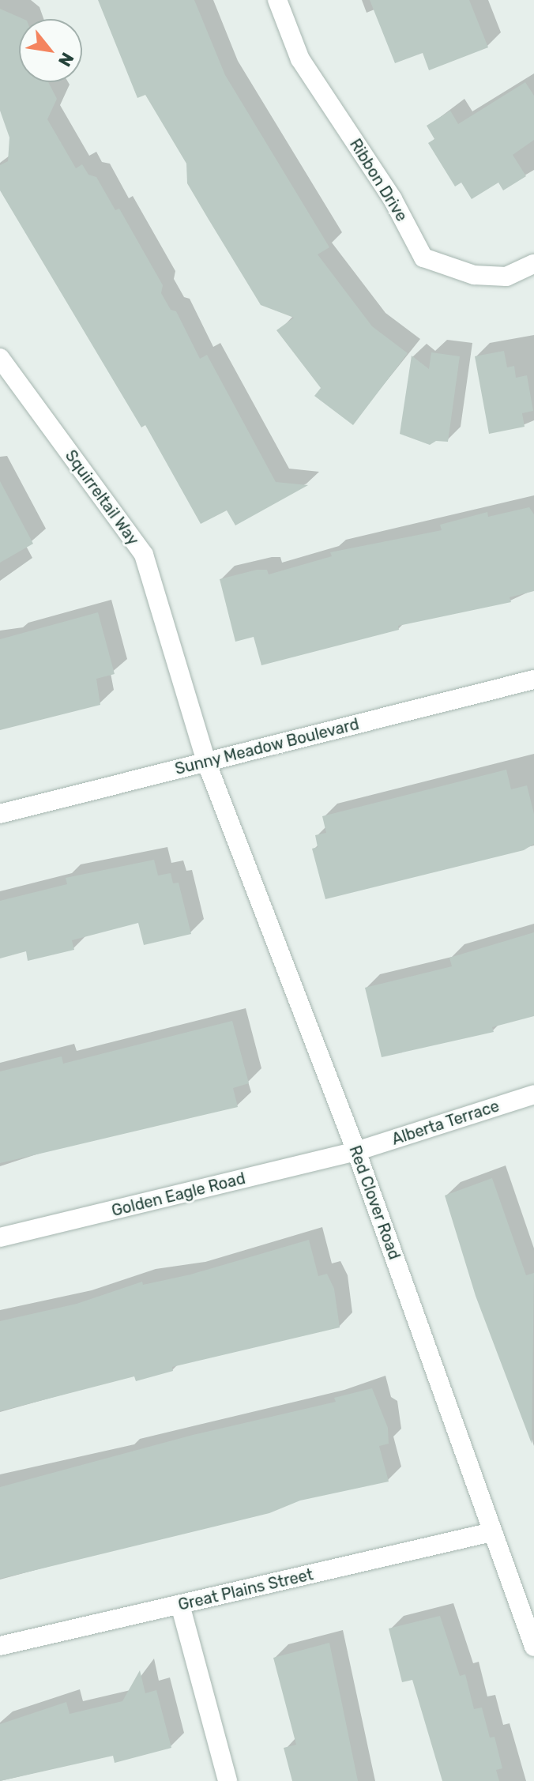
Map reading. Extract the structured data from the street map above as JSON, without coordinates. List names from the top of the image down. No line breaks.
{"streets":{"street":["Ribbon Drive","Squirreltail Way","Sunny Meadow Boulevard","Alberta Terrace","Golden Eagle Road","Red Clover Road","Great Plains Street"]},"crossings":[["Squirreltail Way","Sunny Meadow Boulevard"],["Squirreltail Way","Red Clover Road"],["Sunny Meadow Boulevard","Red Clover Road"],["Alberta Terrace","Golden Eagle Road"],["Alberta Terrace","Red Clover Road"],["Golden Eagle Road","Red Clover Road"],["Red Clover Road","Great Plains Street"]],"north":"bottom right"}
